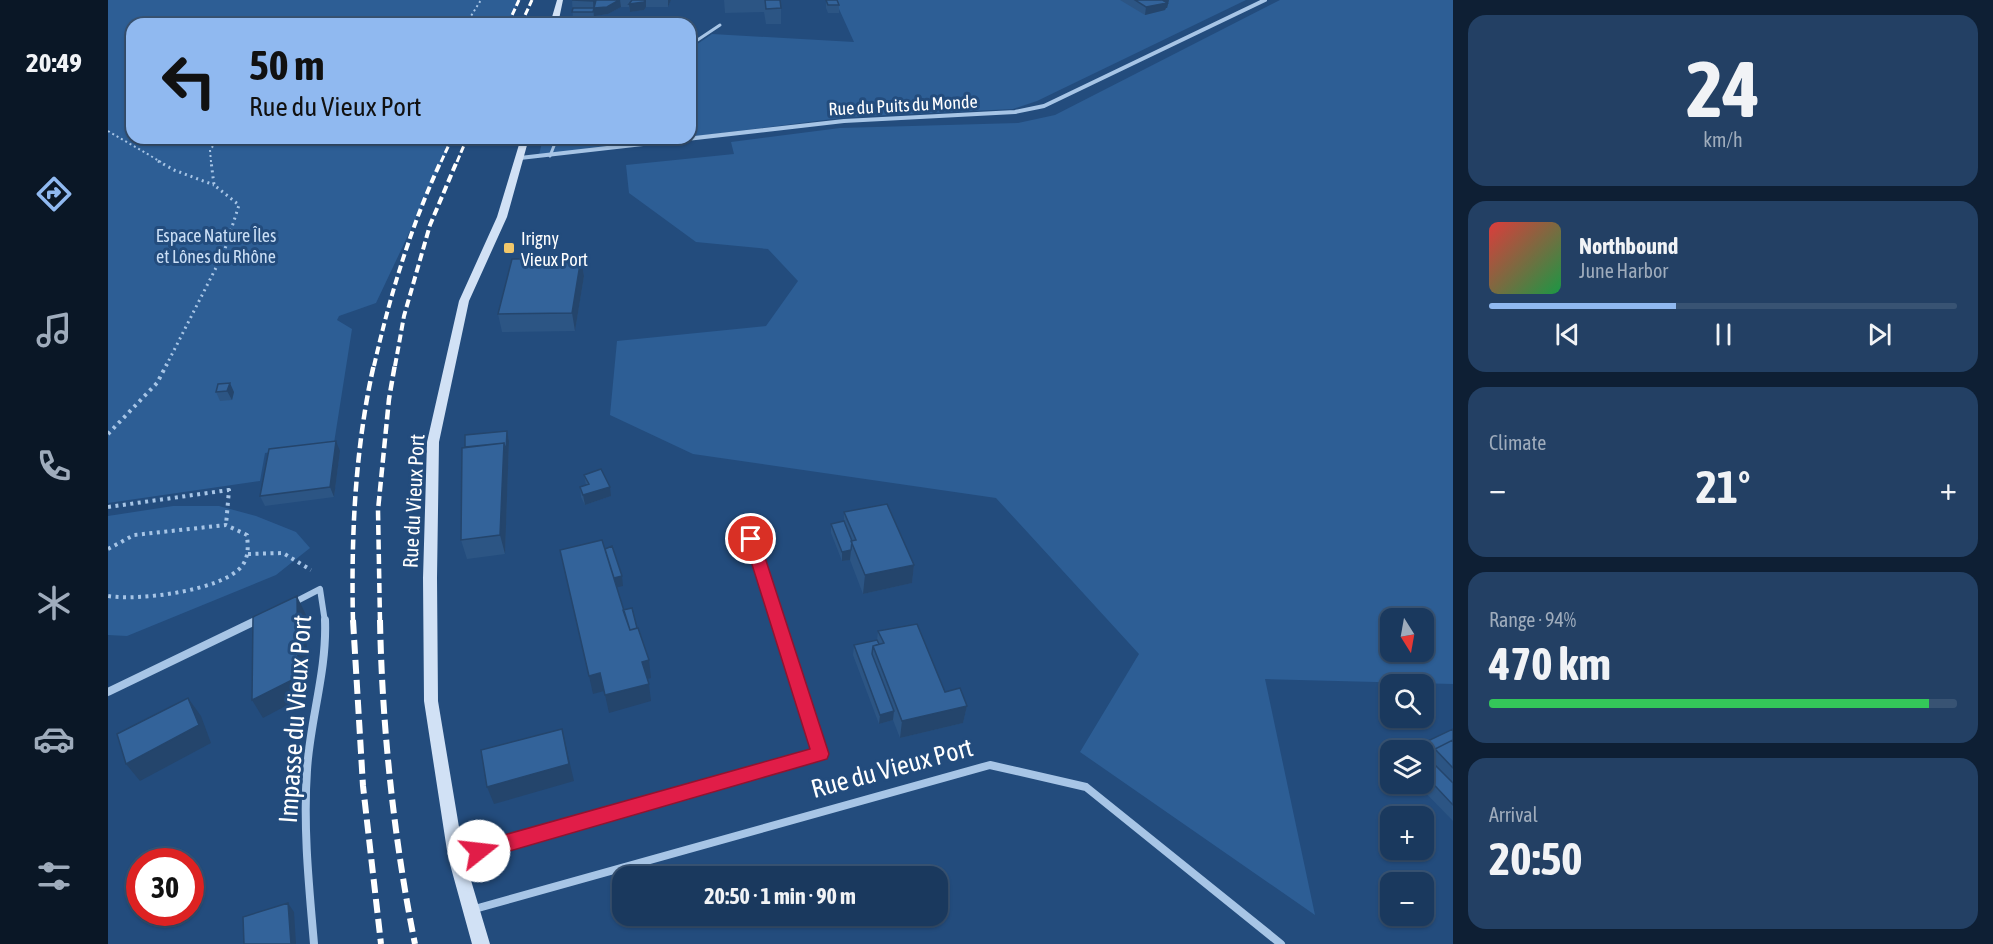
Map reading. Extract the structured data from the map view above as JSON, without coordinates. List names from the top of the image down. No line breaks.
{"streets":{"main road":["Rue du Vieux Port"],"street":["Rue du Puits du Monde","Impasse du Vieux Port"]},"crossings":[["Rue du Puits du Monde","Rue du Vieux Port"]],"parks":["Espace Nature Îles et Lônes du Rhône"],"places":{"transit":["Irigny Vieux Port"]},"north":"bottom","page":{"tabs":"20:49","tile":[["24","km/h"],"Climate",["Range · 94%","470 km"],["Arrival","20:50"]],"turn":["50 m","Rue du Vieux Port"],"song":["Northbound","June Harbor"],"heat":["−","21°","+"],"map_buttons":["+","−"],"limit":"30","trip":"20:50 · 1 min · 90 m"}}
